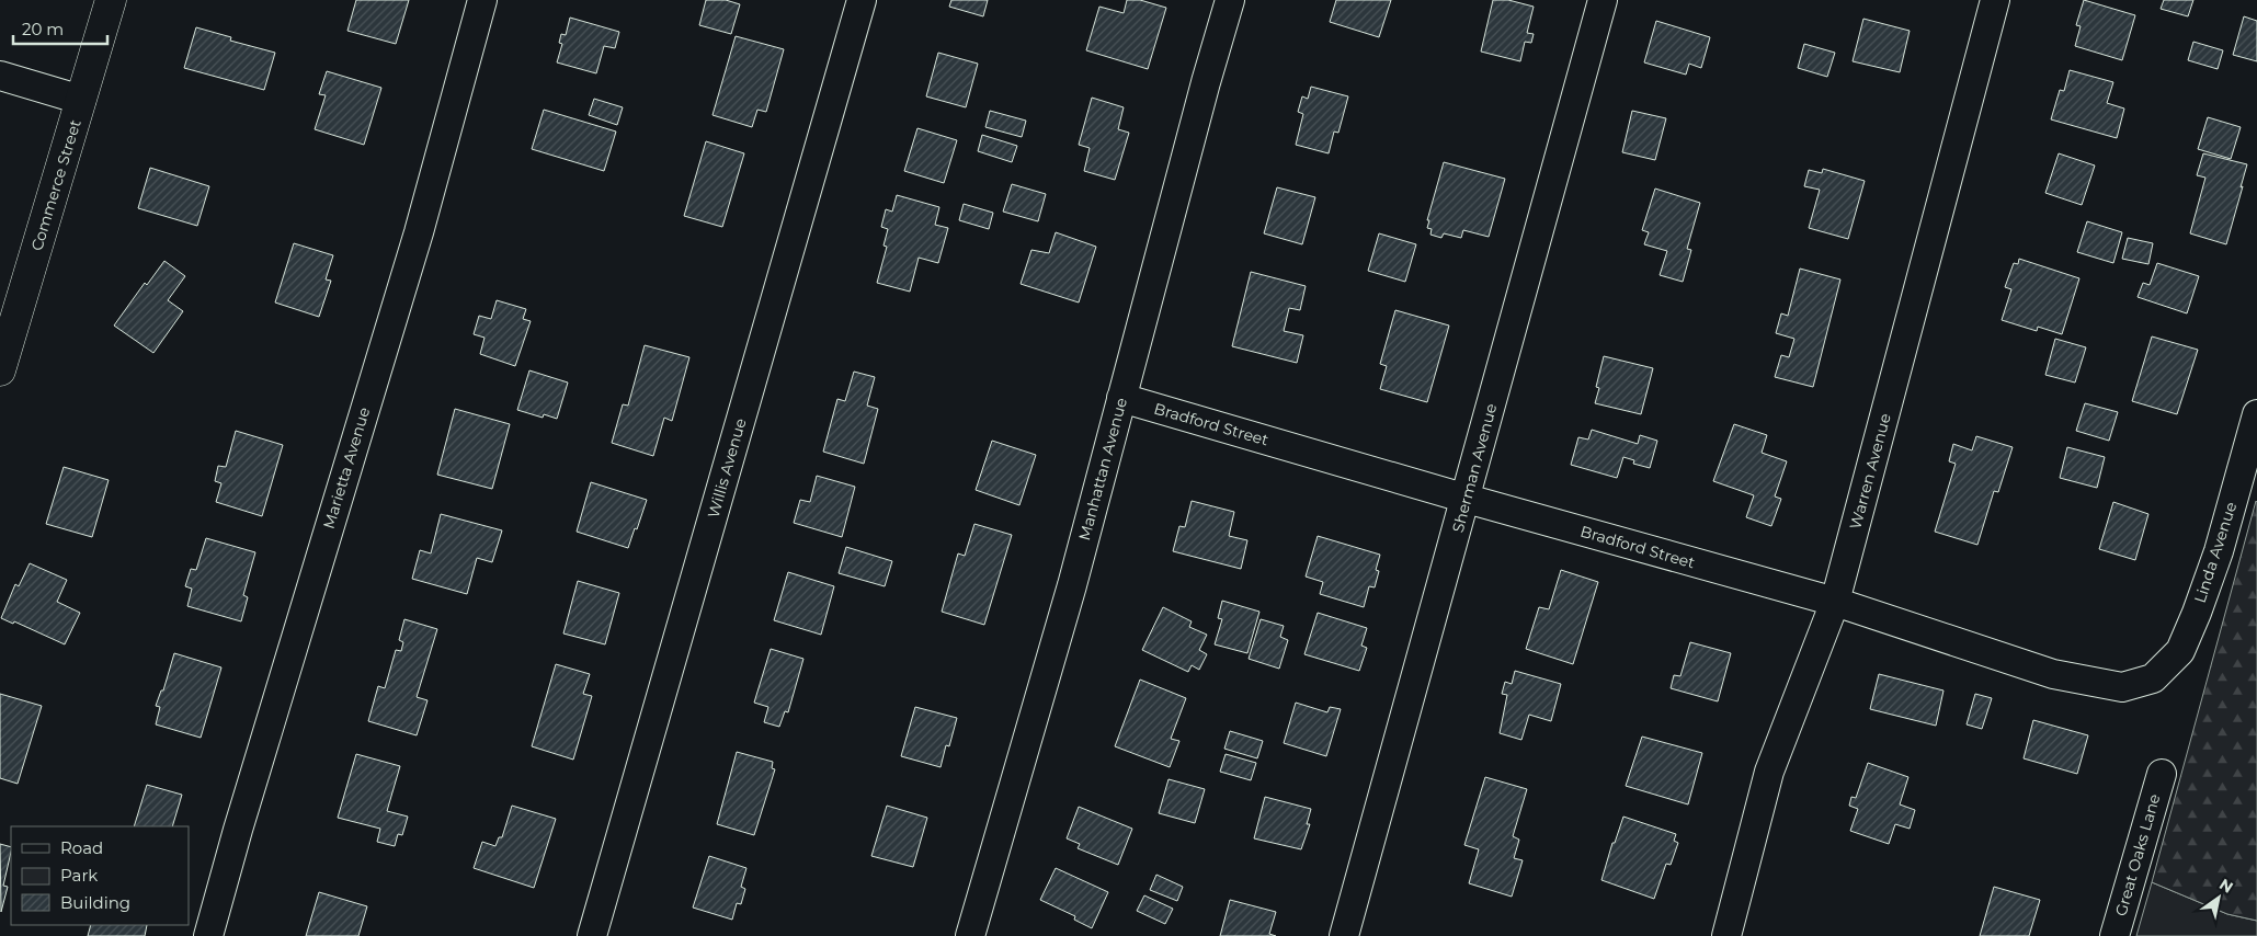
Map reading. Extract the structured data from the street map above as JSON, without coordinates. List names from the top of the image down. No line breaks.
{"streets":{"street":["Commerce Street","Bradford Street","Marietta Avenue","Willis Avenue","Sherman Avenue","Manhattan Avenue","Warren Avenue","Linda Avenue","Great Oaks Lane"]},"crossings":[["Bradford Street","Sherman Avenue"],["Bradford Street","Manhattan Avenue"],["Bradford Street","Warren Avenue"],["Bradford Street","Linda Avenue"]],"legend":["Road","Park","Building"],"scale_bar":"20 m","north":"top right"}
